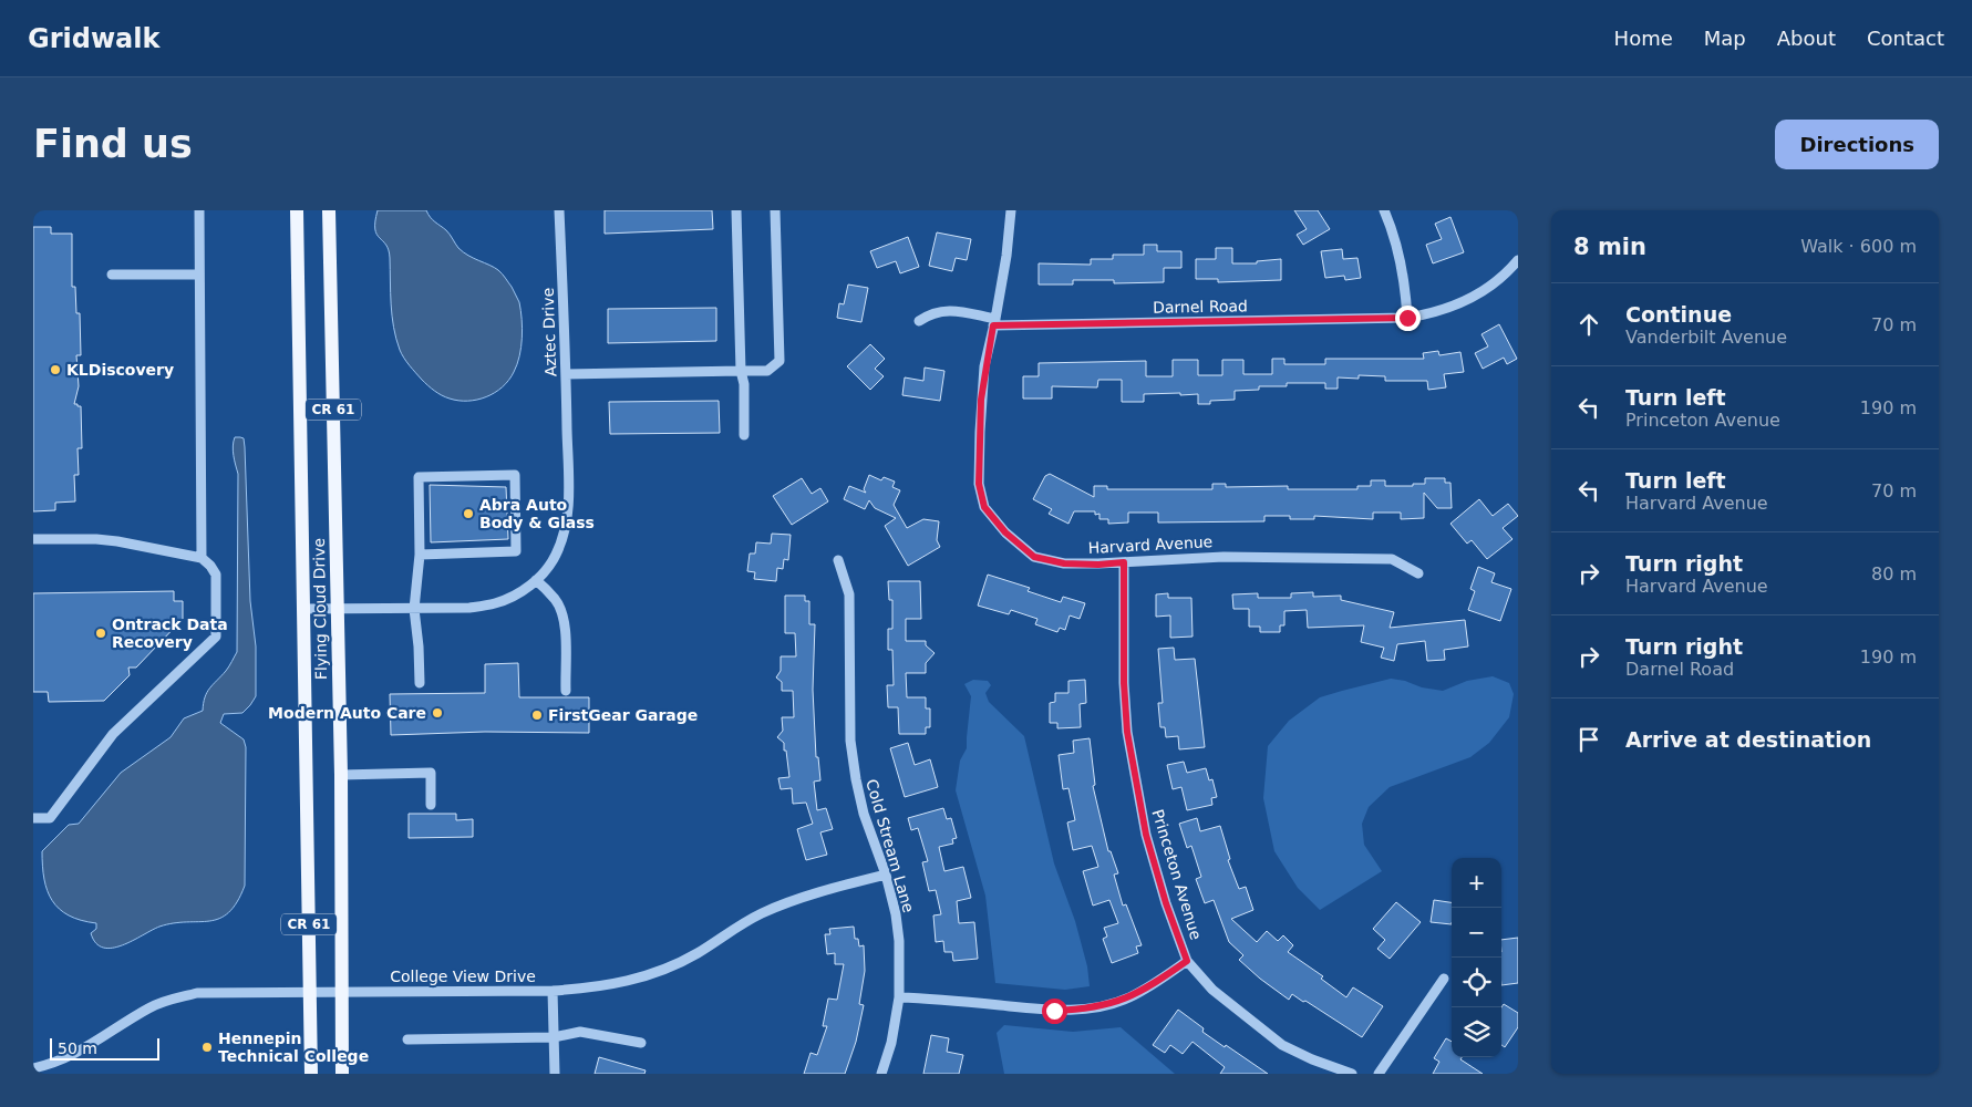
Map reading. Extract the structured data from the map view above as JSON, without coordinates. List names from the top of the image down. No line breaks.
{"streets":{"main road":["CR 61","Flying Cloud Drive"],"street":["Darnel Road","Aztec Drive","Harvard Avenue","Cold Stream Lane","Princeton Avenue","College View Drive"]},"crossings":[["Darnel Road","Harvard Avenue"],["Aztec Drive","Flying Cloud Drive"],["Harvard Avenue","Princeton Avenue"],["Flying Cloud Drive","College View Drive"],["Cold Stream Lane","College View Drive"]],"places":["KLDiscovery","Abra Auto Body & Glass","Ontrack Data Recovery","Modern Auto Care","FirstGear Garage","Hennepin Technical College"],"scale_bar":"50 m","page":{"header":"Gridwalk","nav":["Home","Map","About","Contact"],"buttons":"Directions","title":"Find us","heading":["8 min","Walk · 600 m"],"list":[["Continue","Vanderbilt Avenue","70 m"],["Turn left","Princeton Avenue","190 m"],["Turn left","Harvard Avenue","70 m"],["Turn right","Harvard Avenue","80 m"],["Turn right","Darnel Road","190 m"],"Arrive at destination"],"map_buttons":["+","−"],"scale":"50 m"}}
